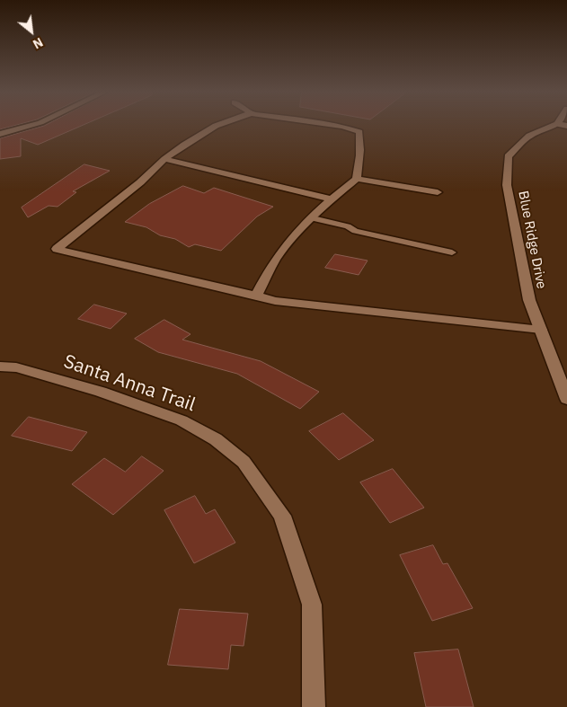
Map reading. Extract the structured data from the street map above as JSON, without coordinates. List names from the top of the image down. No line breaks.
{"streets":{"street":["Blue Ridge Drive","Santa Anna Trail"]},"north":"bottom right"}
